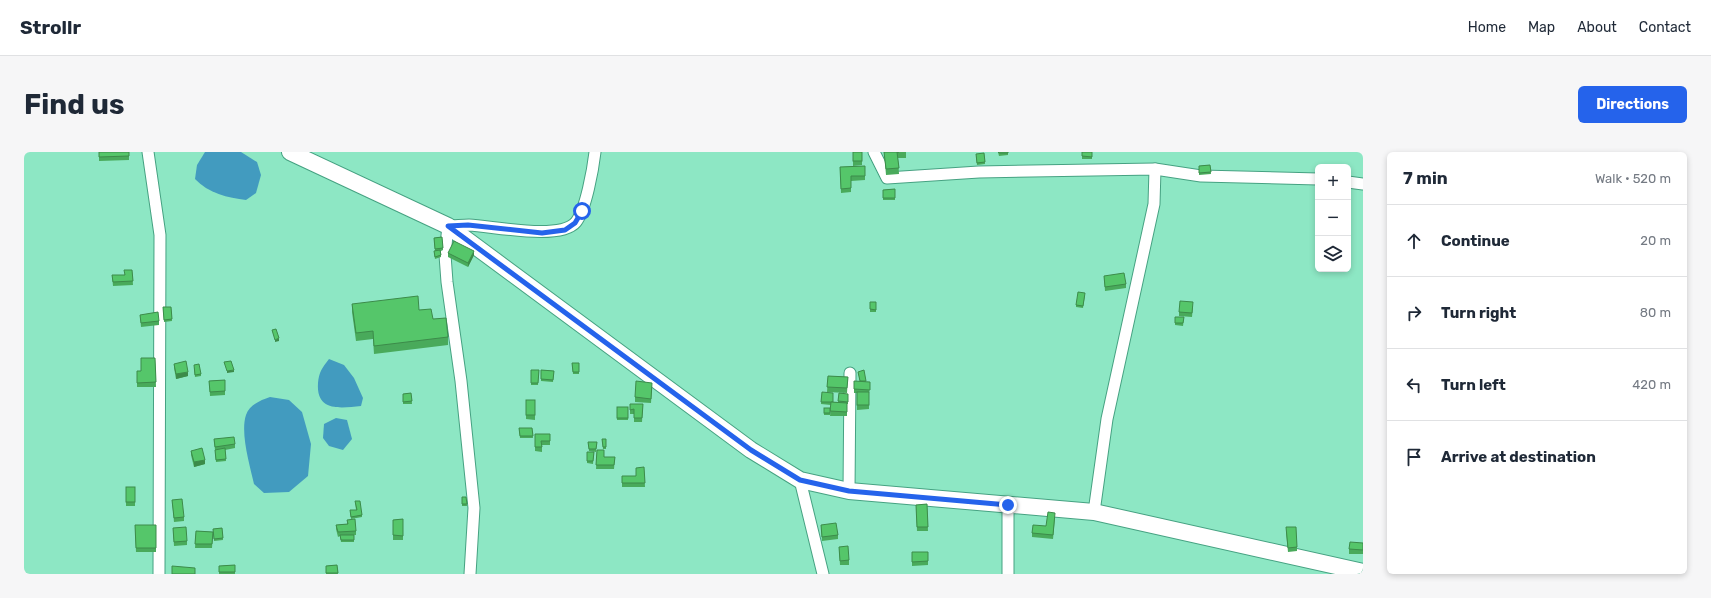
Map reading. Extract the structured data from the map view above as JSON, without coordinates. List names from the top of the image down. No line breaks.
{"page":{"header":"Strollr","nav":["Home","Map","About","Contact"],"buttons":"Directions","title":"Find us","heading":["7 min","Walk · 520 m"],"map_buttons":["+","−"],"list":[["Continue","20 m"],["Turn right","80 m"],["Turn left","420 m"],"Arrive at destination"]}}
